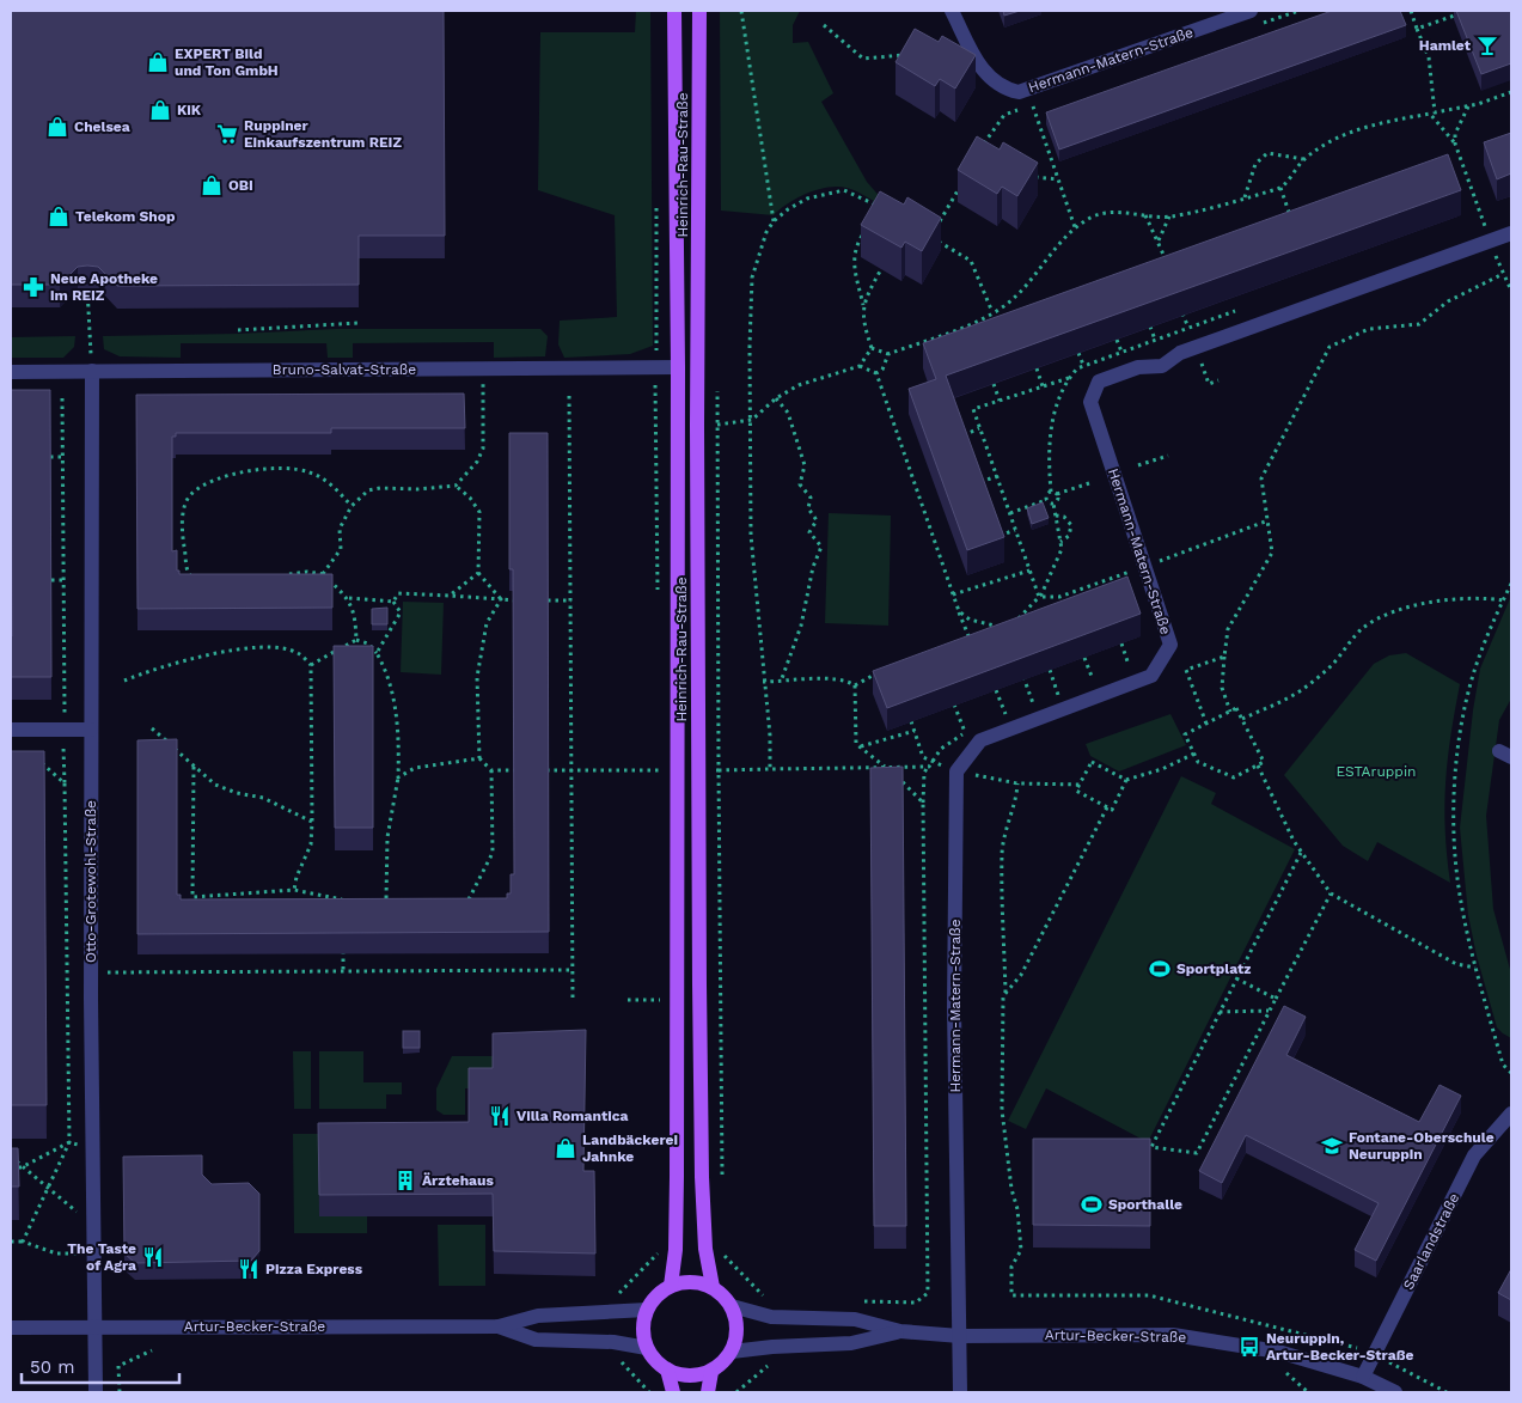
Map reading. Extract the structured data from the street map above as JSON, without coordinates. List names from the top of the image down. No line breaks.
{"streets":{"main road":["Heinrich-Rau-Straße"],"street":["Hermann-Matern-Straße","Bruno-Salvat-Straße","Otto-Grotewohl-Straße","Saarlandstraße","Artur-Becker-Straße"]},"crossings":[["Hermann-Matern-Straße","Artur-Becker-Straße"],["Heinrich-Rau-Straße","Bruno-Salvat-Straße"],["Heinrich-Rau-Straße","Artur-Becker-Straße"],["Bruno-Salvat-Straße","Otto-Grotewohl-Straße"],["Otto-Grotewohl-Straße","Artur-Becker-Straße"],["Saarlandstraße","Artur-Becker-Straße"]],"parks":["ESTAruppin"],"places":{"bar":["Hamlet"],"shop":["EXPERT Bild und Ton GmbH","KiK","Chelsea","OBI","Telekom Shop","Landbäckerei Jahnke"],"supermarket":["Ruppiner Einkaufszentrum REIZ"],"pharmacy":["Neue Apotheke im REIZ"],"sports":["Sportplatz","Sporthalle"],"restaurant":["Villa Romantica","The Taste of Agra","Pizza Express"],"school or university":["Fontane-Oberschule Neuruppin"],"building":["Ärztehaus"],"bus stop":["Neuruppin, Artur-Becker-Straße"]},"scale_bar":"50 m"}
